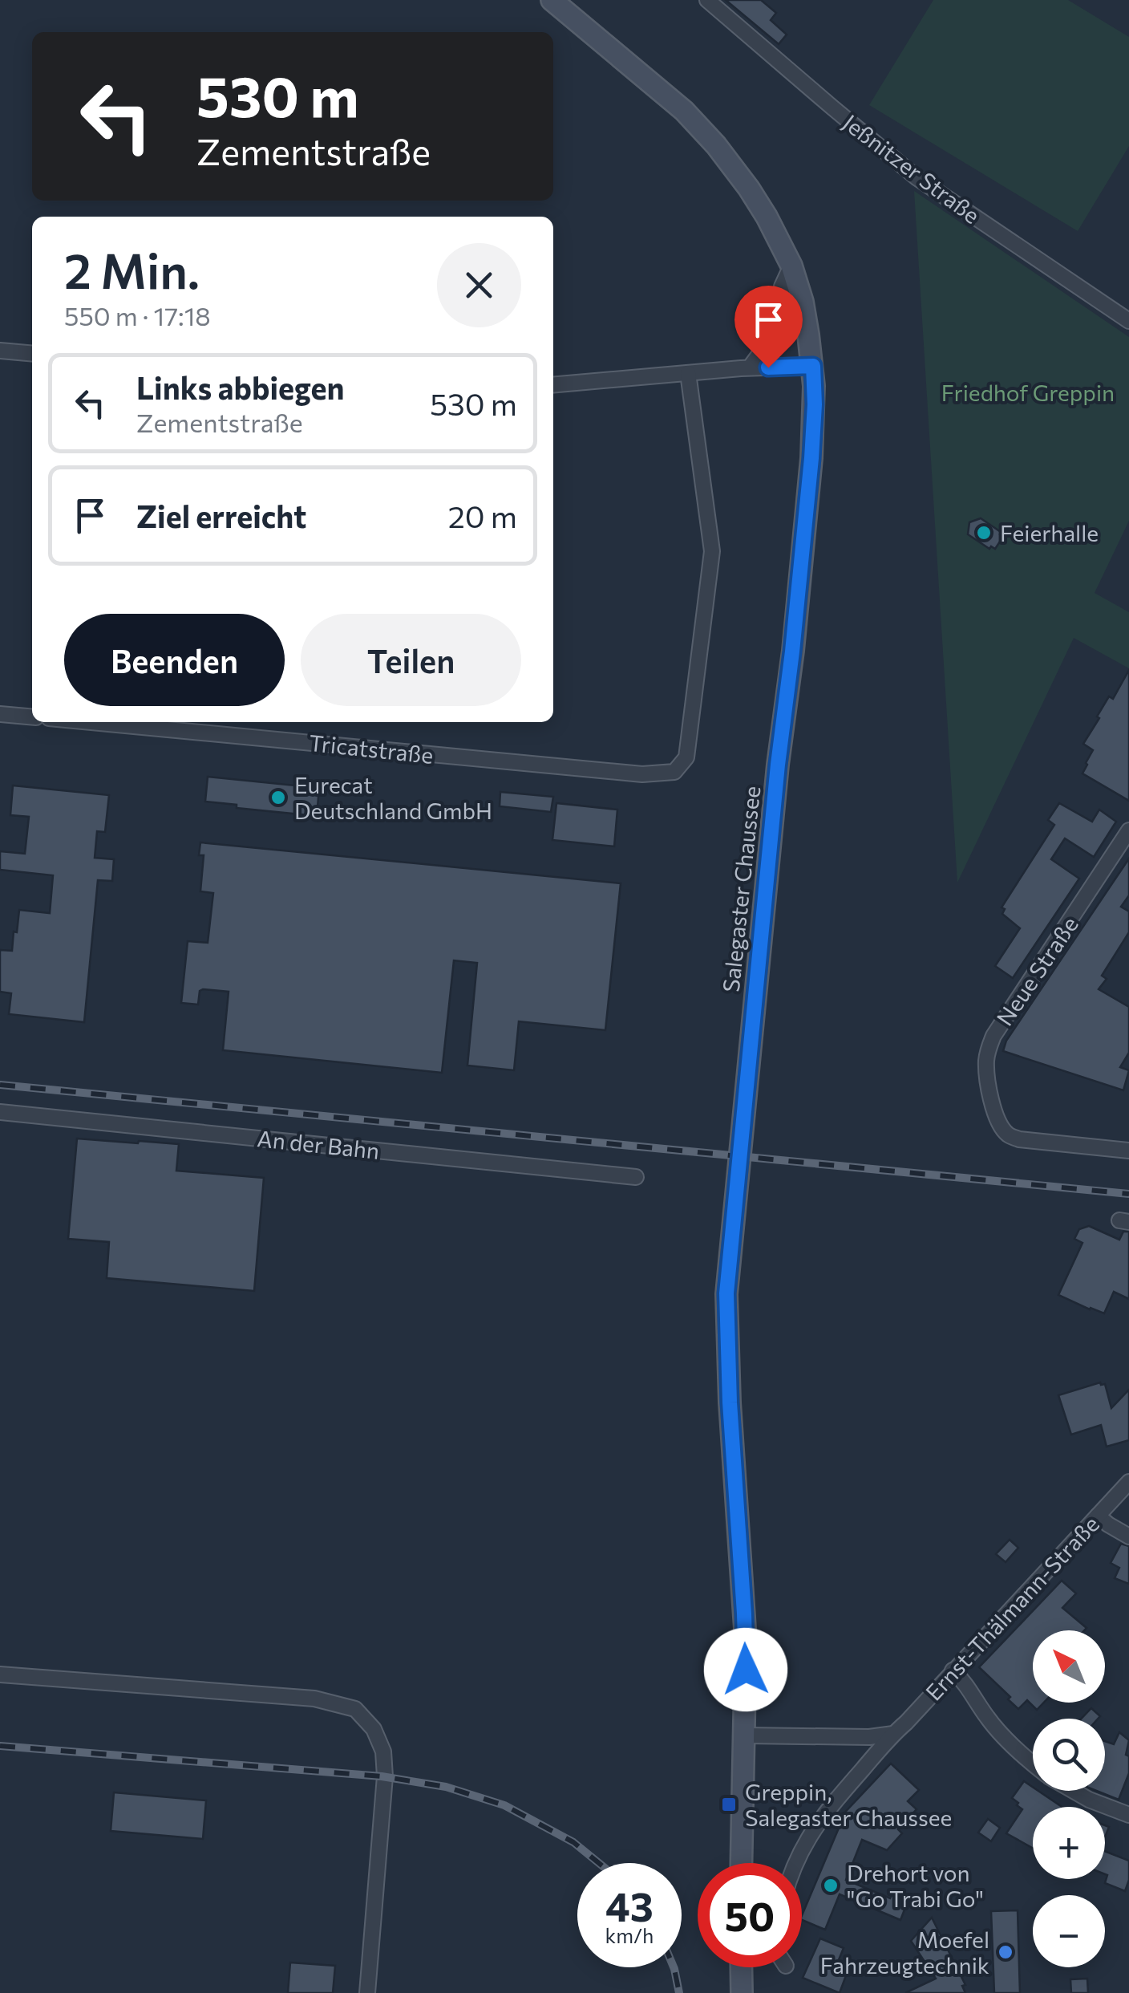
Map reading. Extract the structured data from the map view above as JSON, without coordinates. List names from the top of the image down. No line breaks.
{"streets":{"main road":["Salegaster Chaussee"],"street":["Jeßnitzer Straße","Tricatstraße","Neue Straße","An der Bahn","Ernst-Thälmann-Straße"]},"parks":["Friedhof Greppin"],"places":{"other":["Feierhalle","Eurecat Deutschland GmbH","Drehort von \"Go Trabi Go\"","Moefel Fahrzeugtechnik"],"transit":["Greppin, Salegaster Chaussee"]},"north":"top left","page":{"turn":["530 m","Zementstraße"],"heading":["2 Min.","550 m · 17:18"],"list":[{"name":"Links abbiegen","note":"Zementstraße","value":"530 m"},{"name":"Ziel erreicht","value":"20 m"}],"buttons":["Beenden","Teilen"],"map_buttons":["+","−"],"speed":"43 km/h","limit":"50"}}
